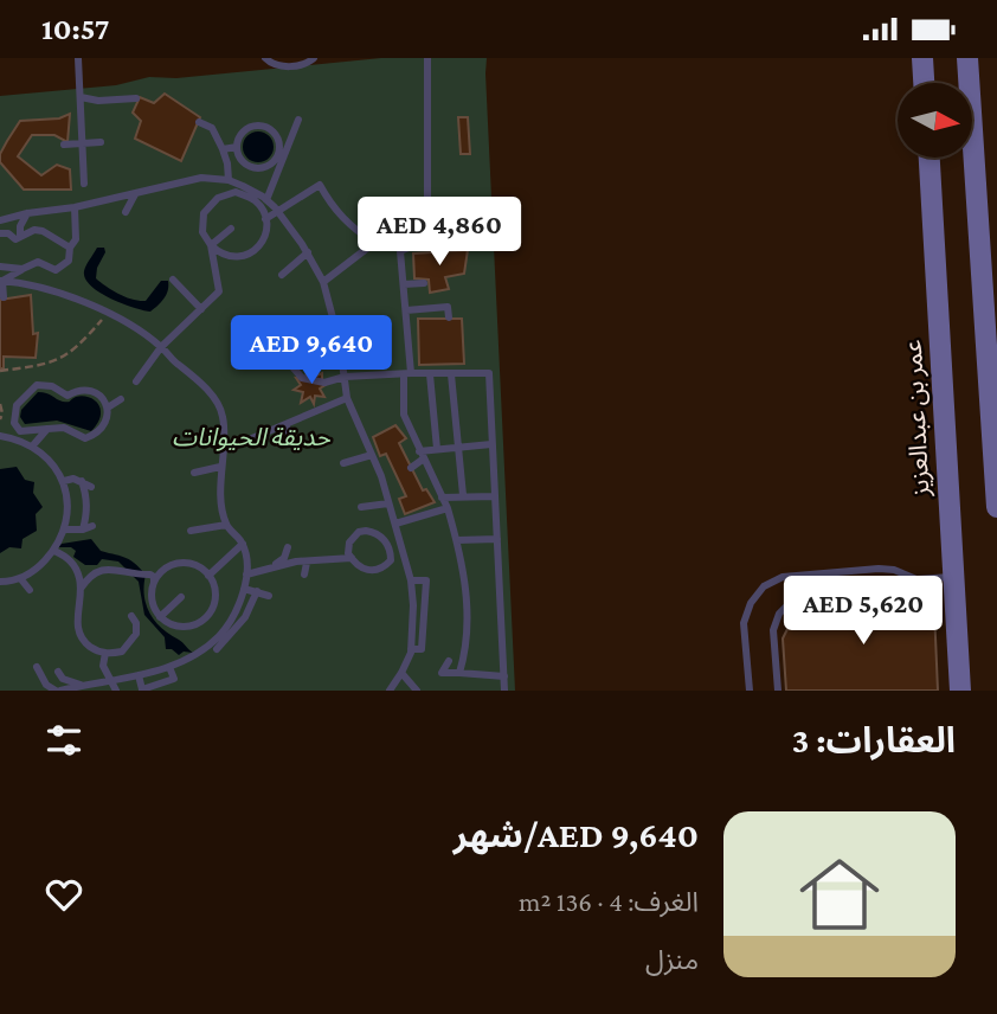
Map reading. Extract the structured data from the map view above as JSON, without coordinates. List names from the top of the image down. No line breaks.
{"streets":{"main road":["عمر بن عبدالعزيز"]},"parks":["حديقة الحيوانات"],"north":"right","page":{"status":"10:57","price":["AED 4,860","AED 9,640","AED 5,620"],"heading":"العقارات: 3","list":[{"name":"AED 9,640/شهر","note":"الغرف: 4 · 136 m² · منزل"}]}}
